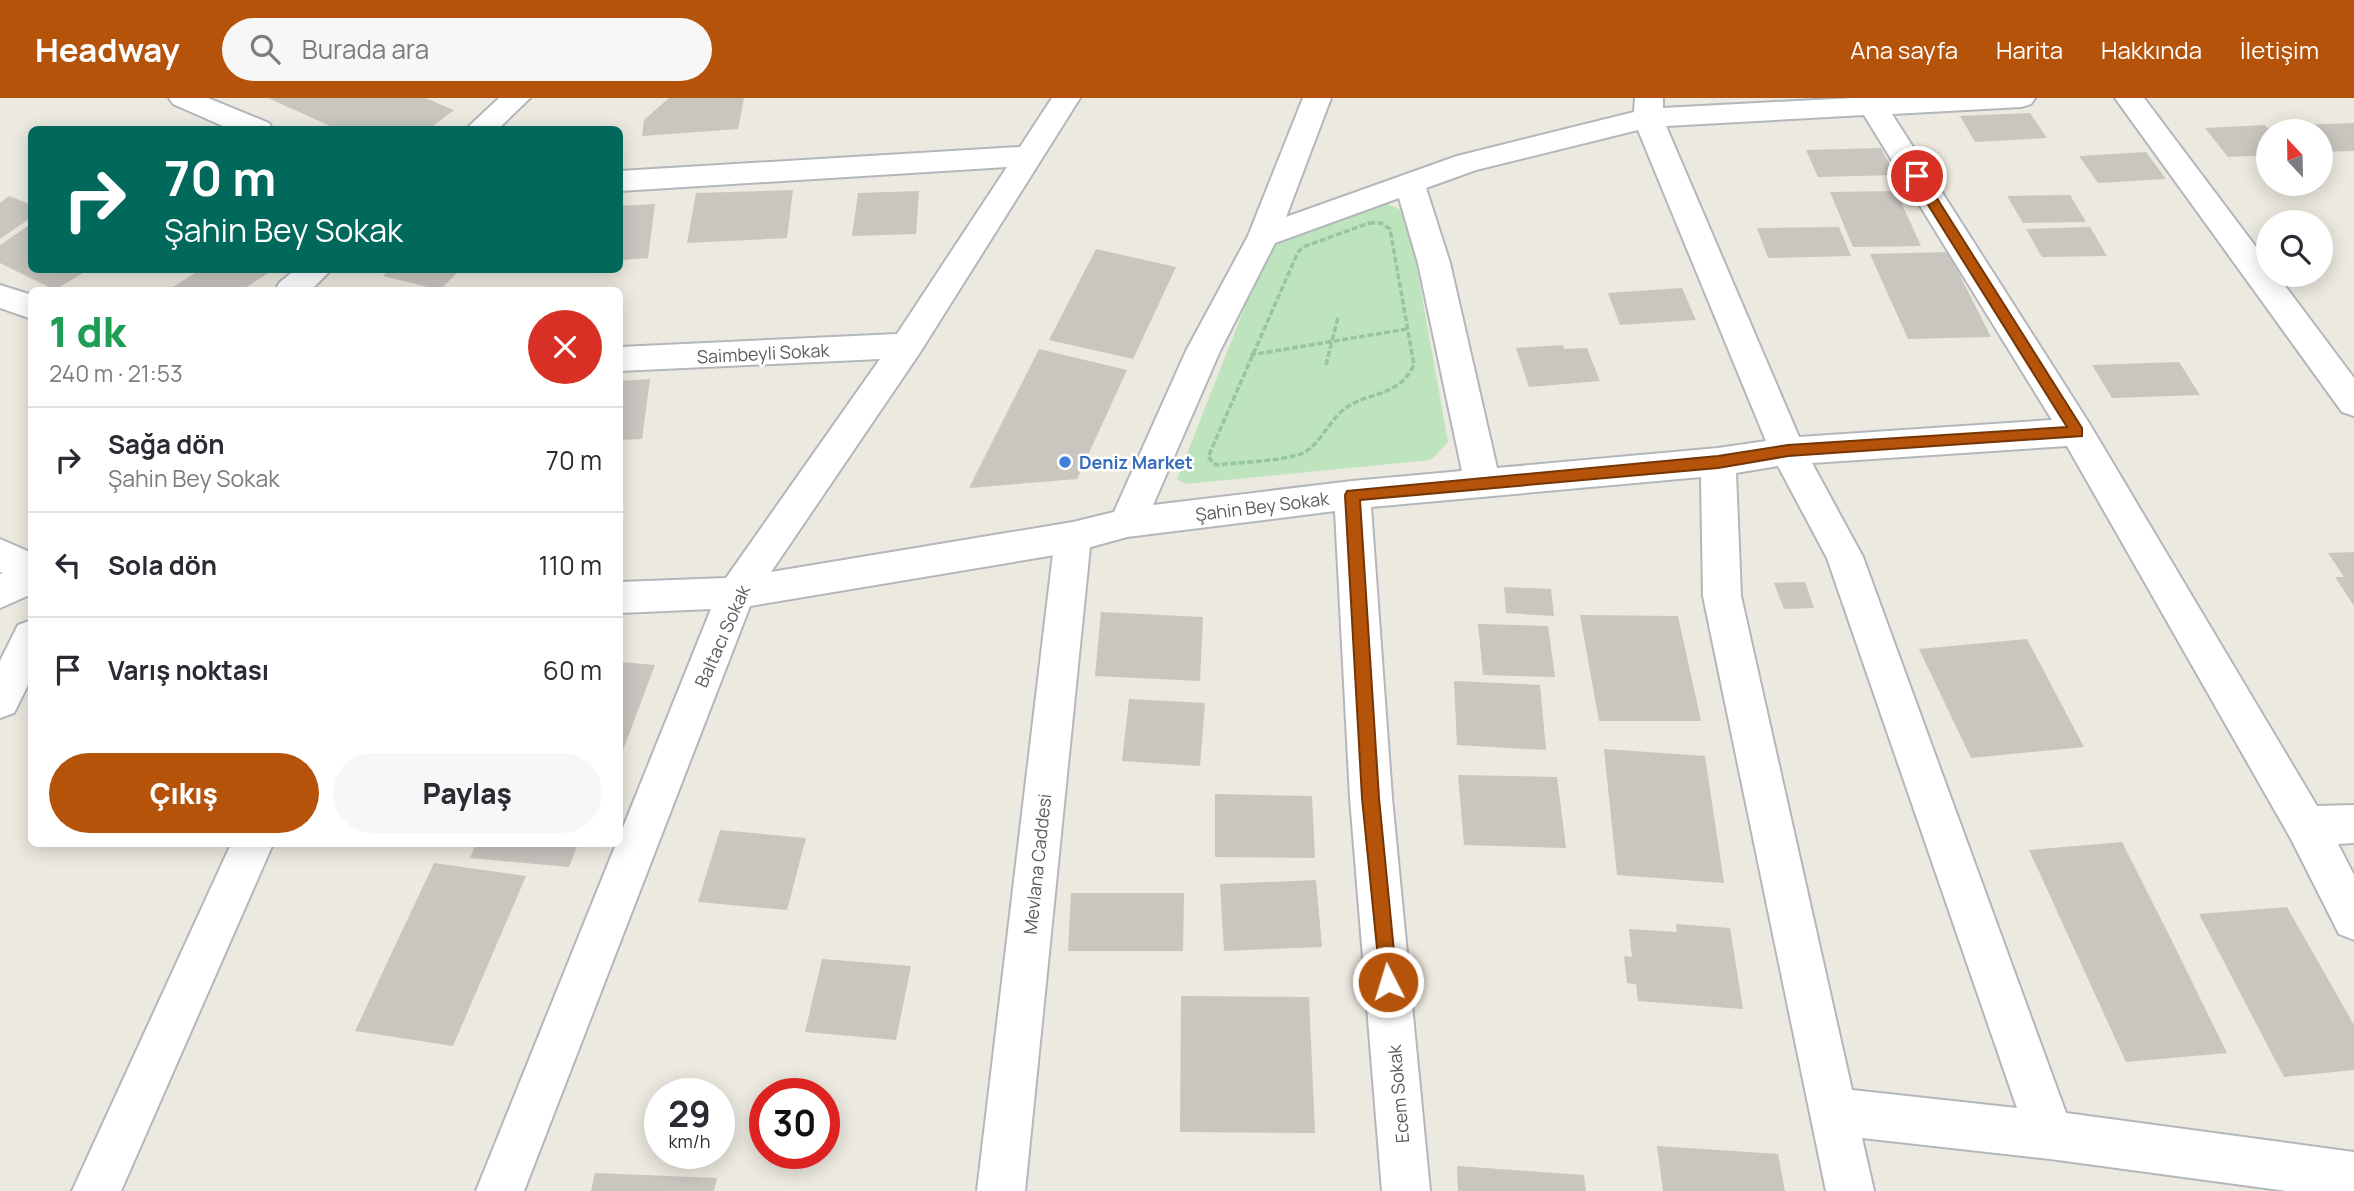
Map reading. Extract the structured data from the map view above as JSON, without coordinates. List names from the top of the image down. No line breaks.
{"streets":{"street":["Saimbeyli Sokak","Şahin Bey Sokak","Baltacı Sokak","Mevlana Caddesi","Ecem Sokak"]},"crossings":[["Saimbeyli Sokak","Baltacı Sokak"],["Şahin Bey Sokak","Baltacı Sokak"],["Şahin Bey Sokak","Mevlana Caddesi"],["Şahin Bey Sokak","Ecem Sokak"]],"places":["Deniz Market"],"north":"top","page":{"header":"Headway","search":"Burada ara","nav":["Ana sayfa","Harita","Hakkında","İletişim"],"turn":["70 m","Şahin Bey Sokak"],"heading":["1 dk","240 m · 21:53"],"list":[{"name":"Sağa dön","note":"Şahin Bey Sokak","value":"70 m"},{"name":"Sola dön","value":"110 m"},{"name":"Varış noktası","value":"60 m"}],"buttons":["Çıkış","Paylaş"],"speed":"29 km/h","limit":"30"}}
